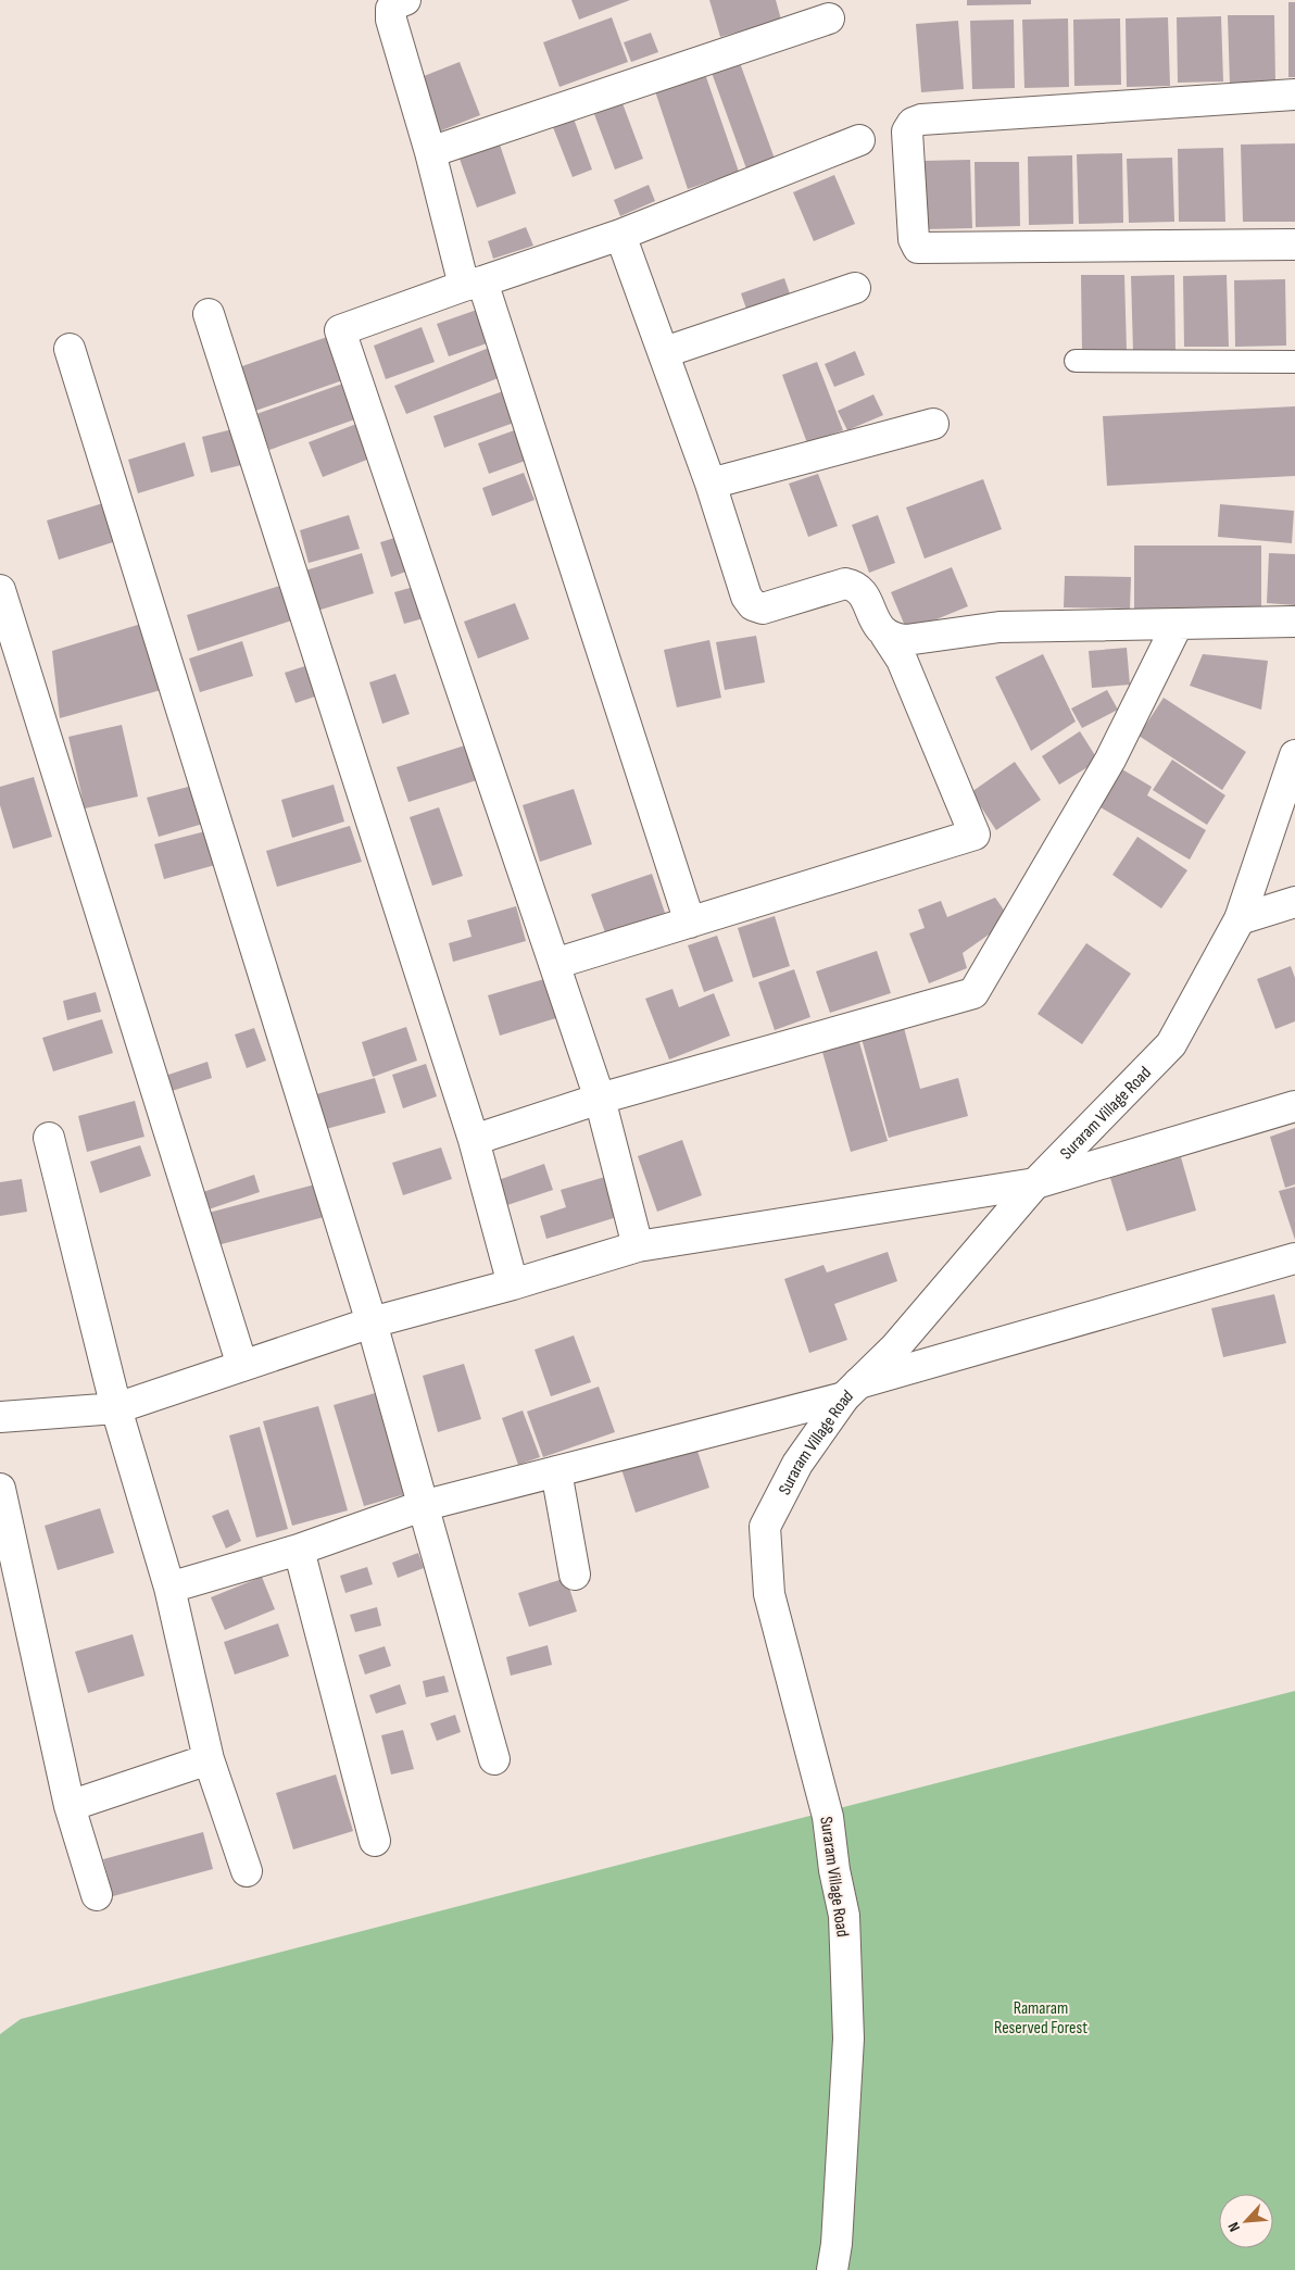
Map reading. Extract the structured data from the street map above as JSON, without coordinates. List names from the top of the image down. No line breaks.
{"streets":{"street":["Suraram Village Road"]},"parks":["Ramaram Reserved Forest"],"north":"bottom left"}
